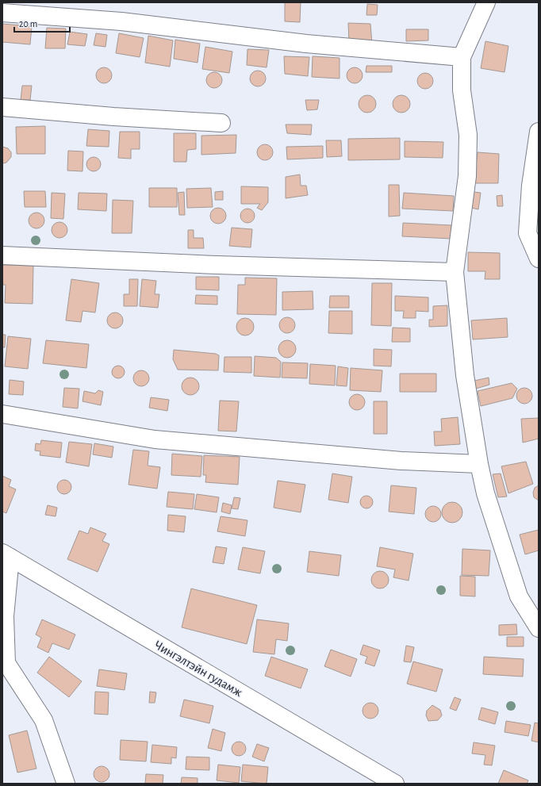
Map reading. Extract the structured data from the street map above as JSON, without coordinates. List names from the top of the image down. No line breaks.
{"streets":{"street":["Чингэлтэйн гудамж"]},"scale_bar":"20 m"}
